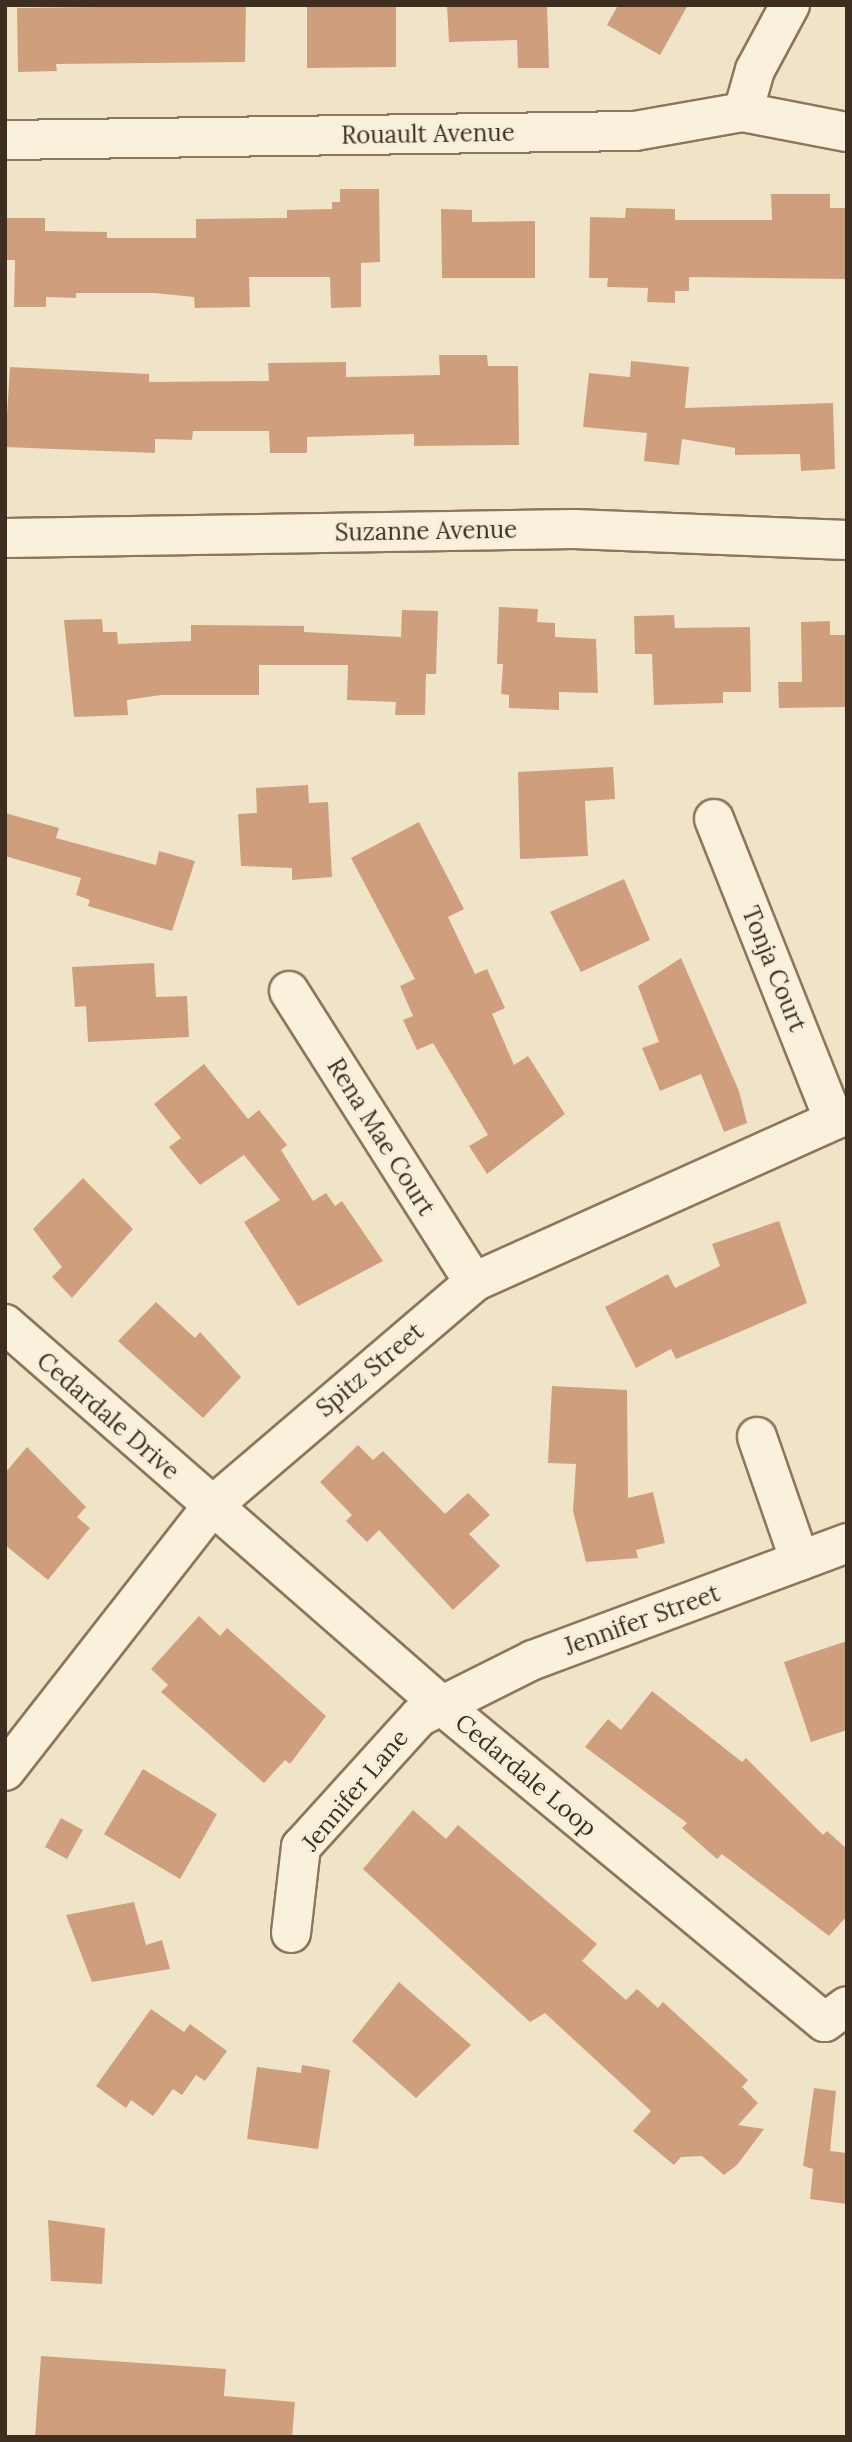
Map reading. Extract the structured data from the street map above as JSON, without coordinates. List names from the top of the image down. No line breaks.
{"streets":{"street":["Rouault Avenue","Suzanne Avenue","Tonja Court","Rena Mae Court","Spitz Street","Cedardale Drive","Jennifer Street","Cedardale Loop","Jennifer Lane"]},"crossings":[["Tonja Court","Spitz Street"],["Rena Mae Court","Spitz Street"],["Spitz Street","Cedardale Drive"],["Spitz Street","Cedardale Loop"],["Cedardale Drive","Cedardale Loop"],["Jennifer Street","Cedardale Loop"],["Jennifer Street","Jennifer Lane"],["Cedardale Loop","Jennifer Lane"]]}
